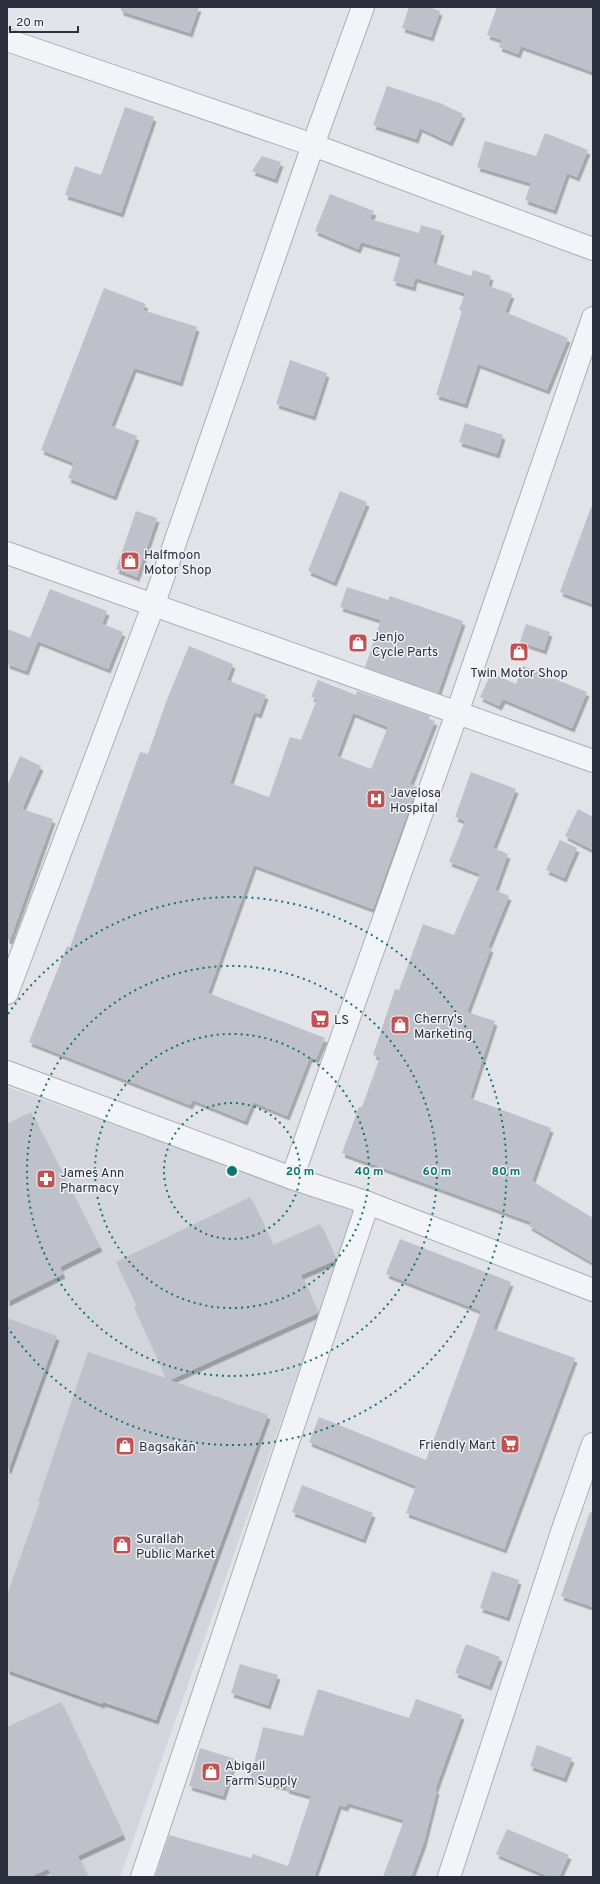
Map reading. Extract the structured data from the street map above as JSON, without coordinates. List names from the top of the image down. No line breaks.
{"places":{"shop":["Halfmoon Motor Shop","Jenjo Cycle Parts","Twin Motor Shop","Cherry's Marketing","Bagsakan","Surallah Public Market","Abigail Farm Supply"],"hospital":["Javelosa Hospital"],"supermarket":["LS","Friendly Mart"],"pharmacy":["James Ann Pharmacy"]},"scale_bar":"20 m","rings":["20 m","40 m","60 m","80 m"]}
